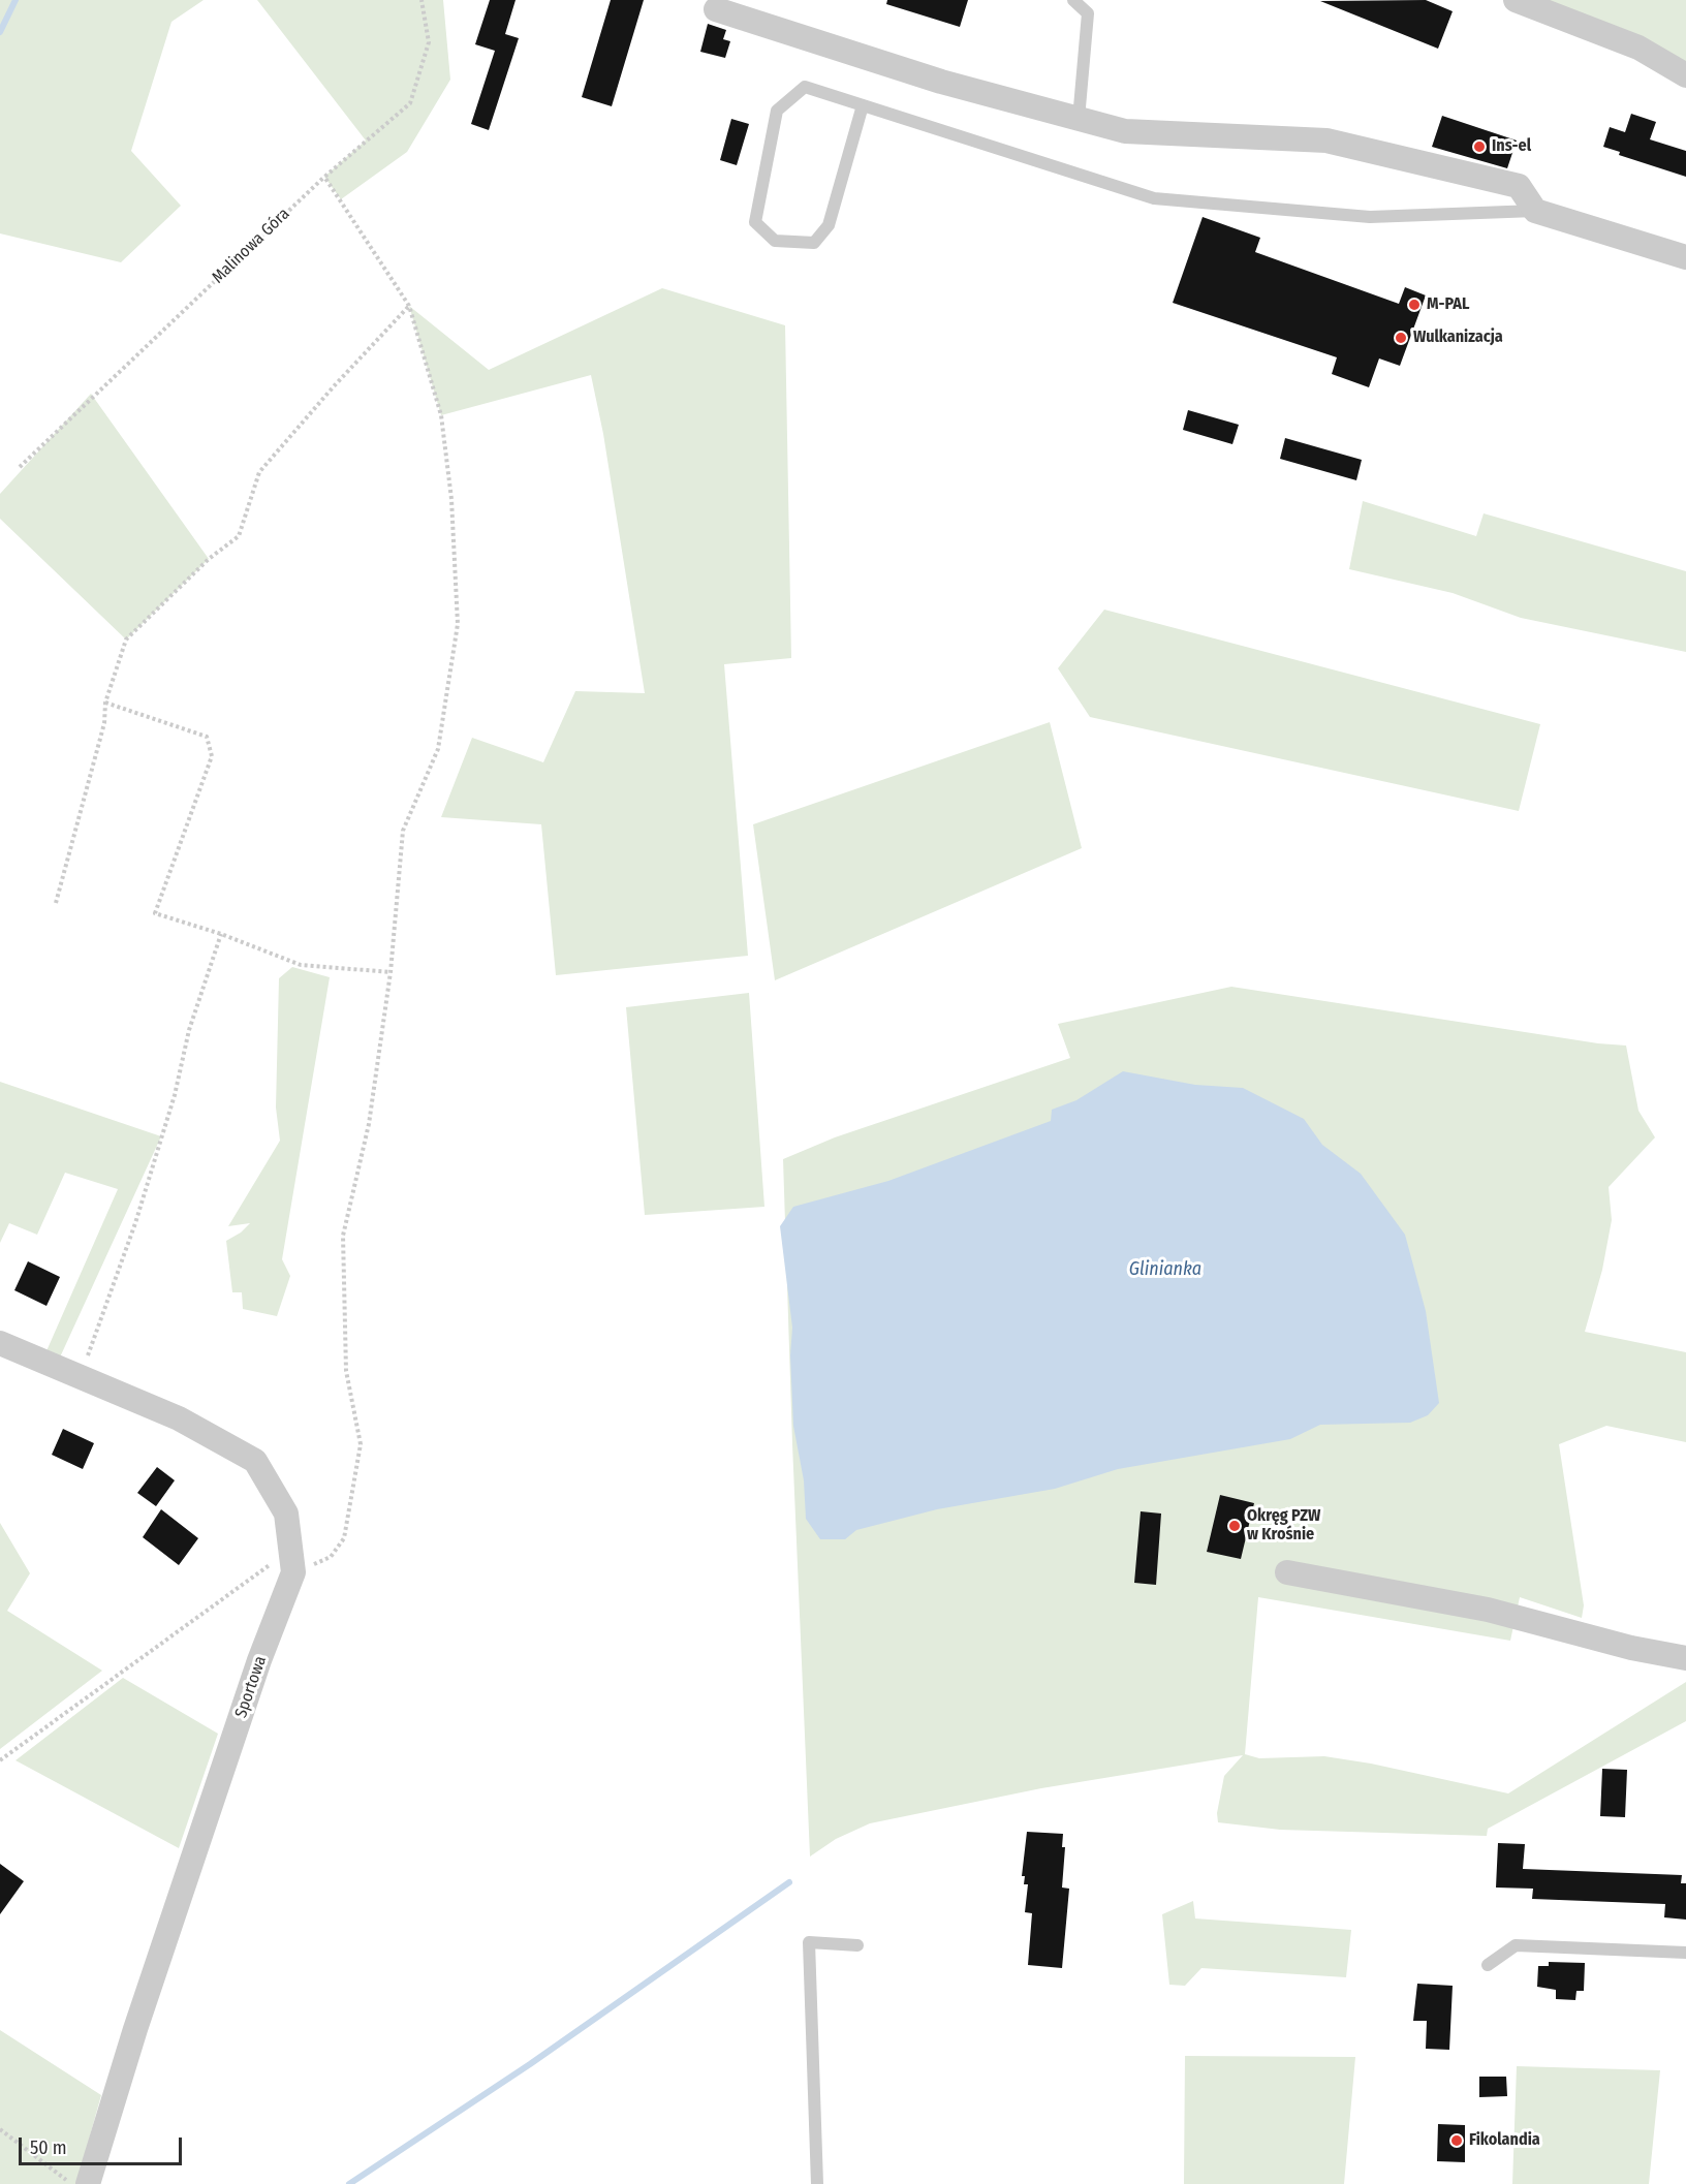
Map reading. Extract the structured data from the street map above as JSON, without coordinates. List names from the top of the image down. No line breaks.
{"streets":{"street":["Sportowa"],"path":["Malinowa Góra"]},"water":["Glinianka"],"places":["Ins-el","M-PAL","Wulkanizacja","Okręg PZW w Krośnie","Fikolandia"],"scale_bar":"50 m"}
